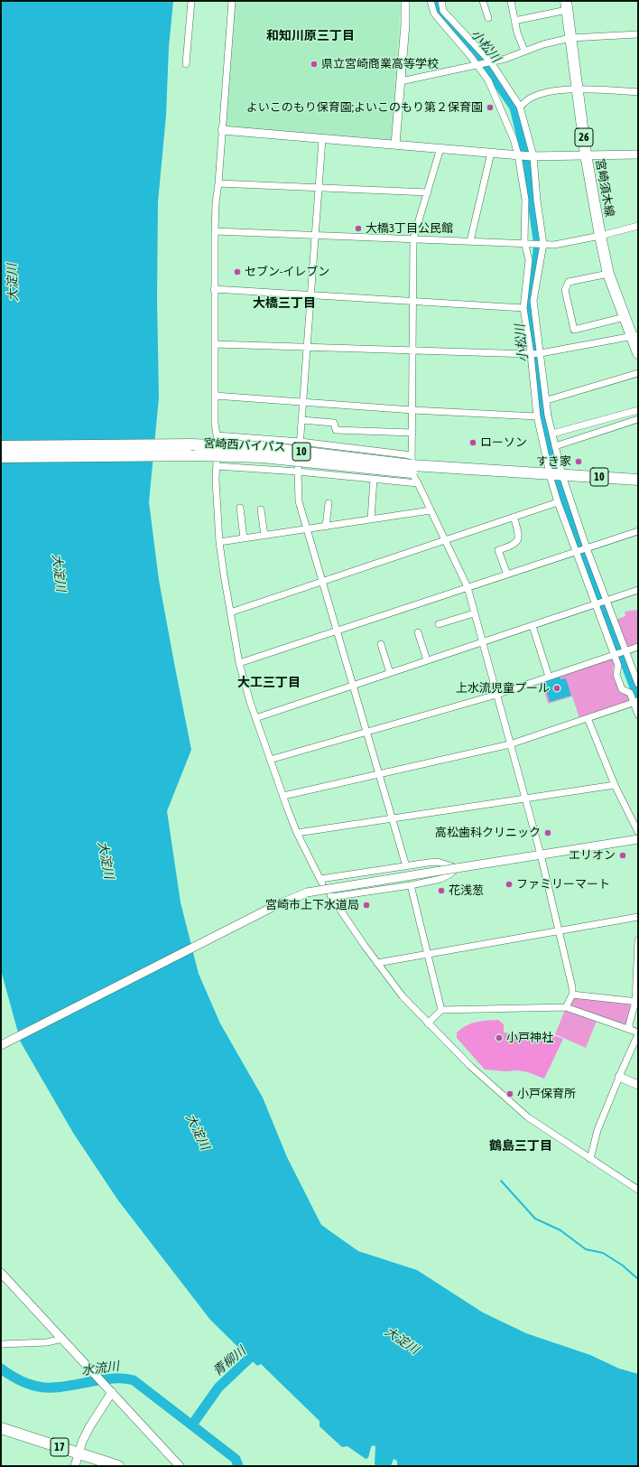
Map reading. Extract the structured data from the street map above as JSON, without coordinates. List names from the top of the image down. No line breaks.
{"streets":{"main road":["26","宮崎須木線","宮崎西バイパス","10","17"]},"crossings":[["宮崎西バイパス","10"]],"districts":["和知川原三丁目","大橋三丁目","大工三丁目","鶴島三丁目"],"water":["小松川","大淀川","青柳川","水流川"],"places":["県立宮崎商業高等学校","よいこのもり保育園;よいこのもり第２保育園","大橋3丁目公民館","セブン-イレブン","ローソン","すき家","上水流児童プール","高松歯科クリニック","エリオン","ファミリーマート","花浅葱","宮崎市上下水道局","小戸神社","小戸保育所"]}
